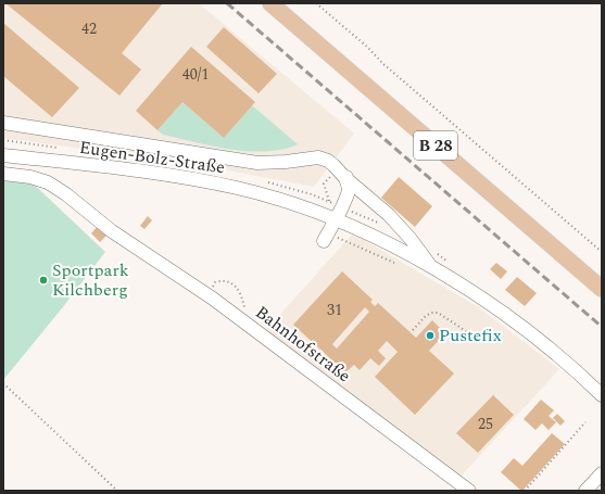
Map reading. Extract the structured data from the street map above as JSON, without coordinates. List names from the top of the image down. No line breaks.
{"streets":{"main road":["B 28"],"street":["Eugen-Bolz-Straße","Bahnhofstraße"]},"places":["Sportpark Kilchberg","Pustefix"],"house_numbers":["42","40/1","31","25"]}
